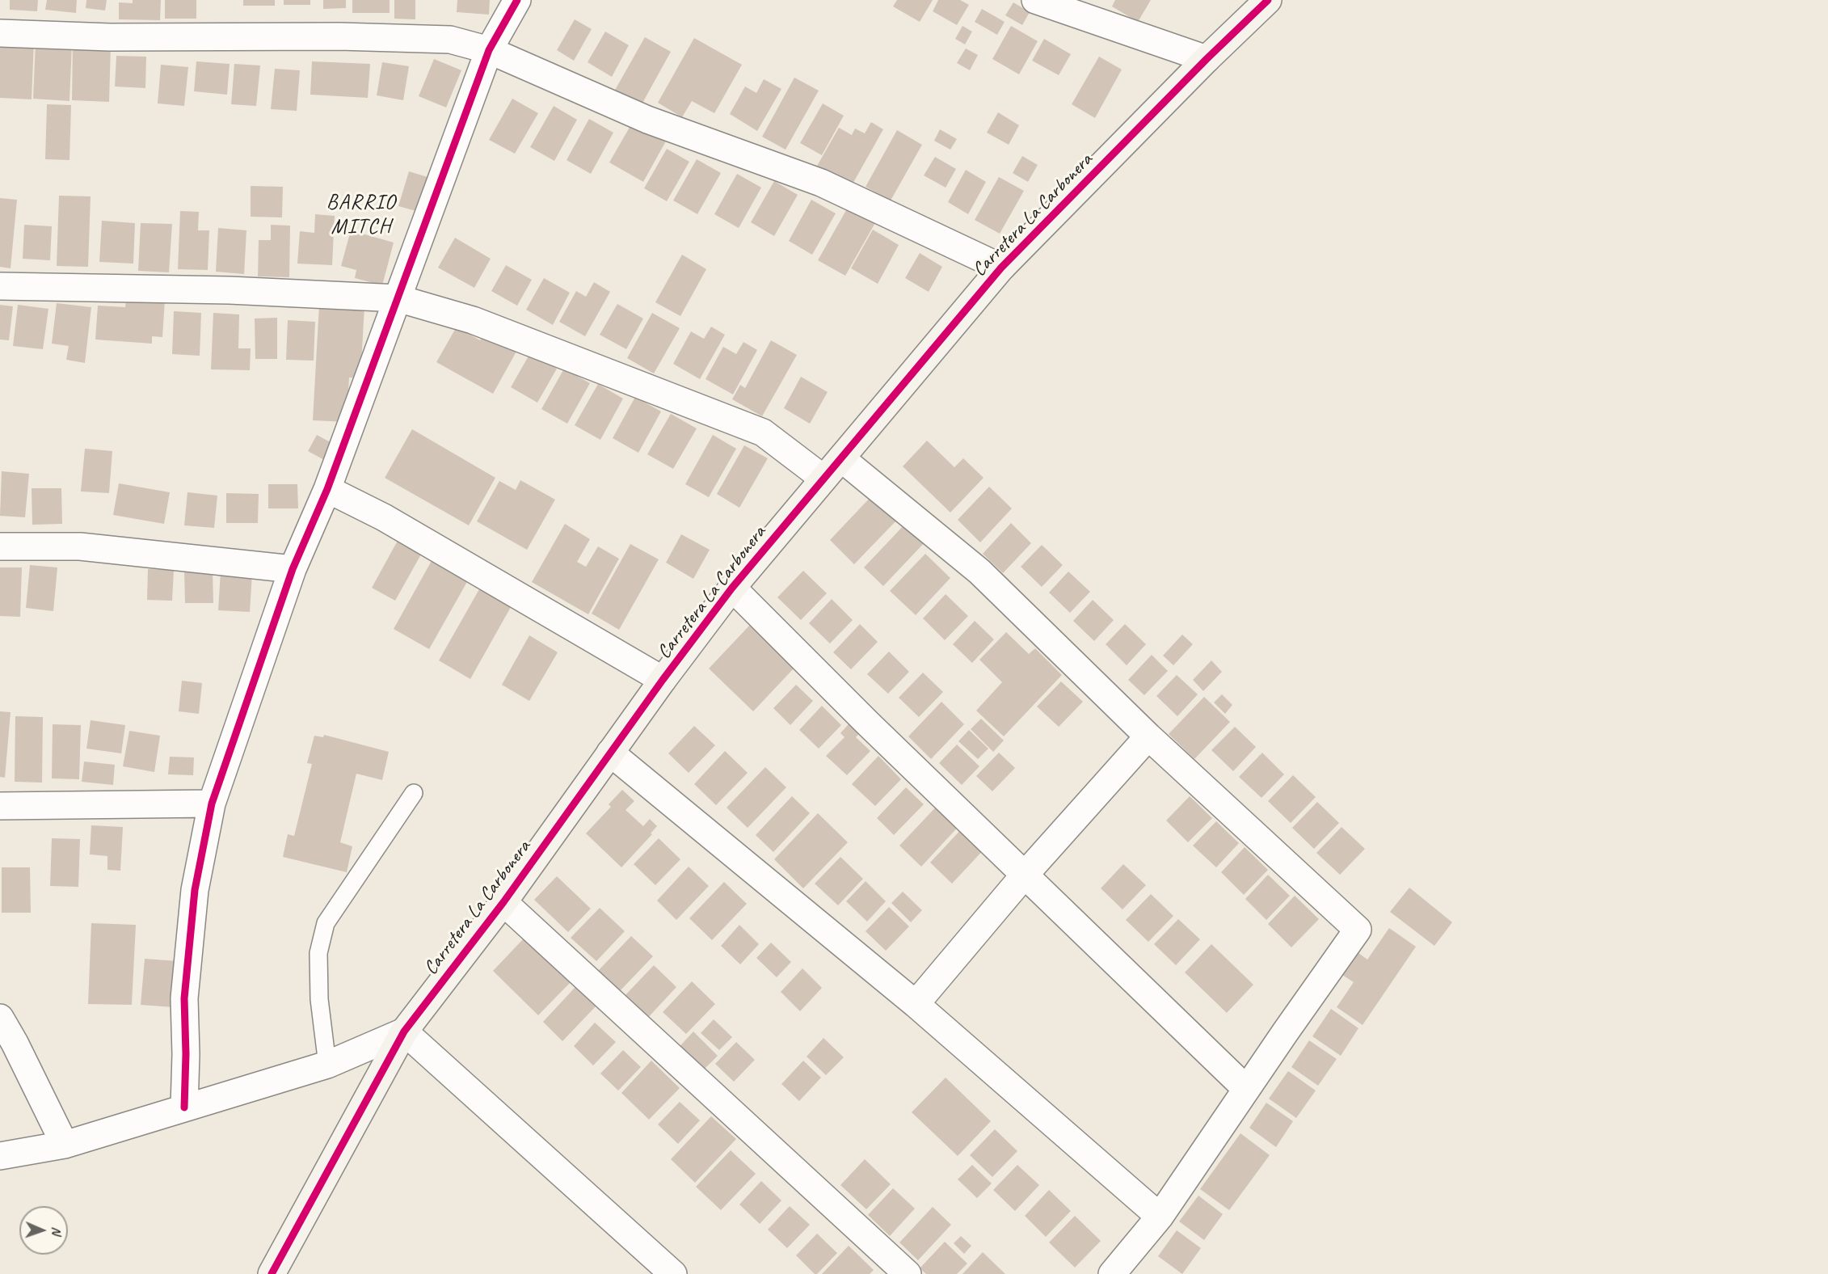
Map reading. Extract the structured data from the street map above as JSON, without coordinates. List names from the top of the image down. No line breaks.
{"streets":{"street":["Carretera La Carbonera"]},"districts":["BARRIO MITCH"],"north":"right"}
